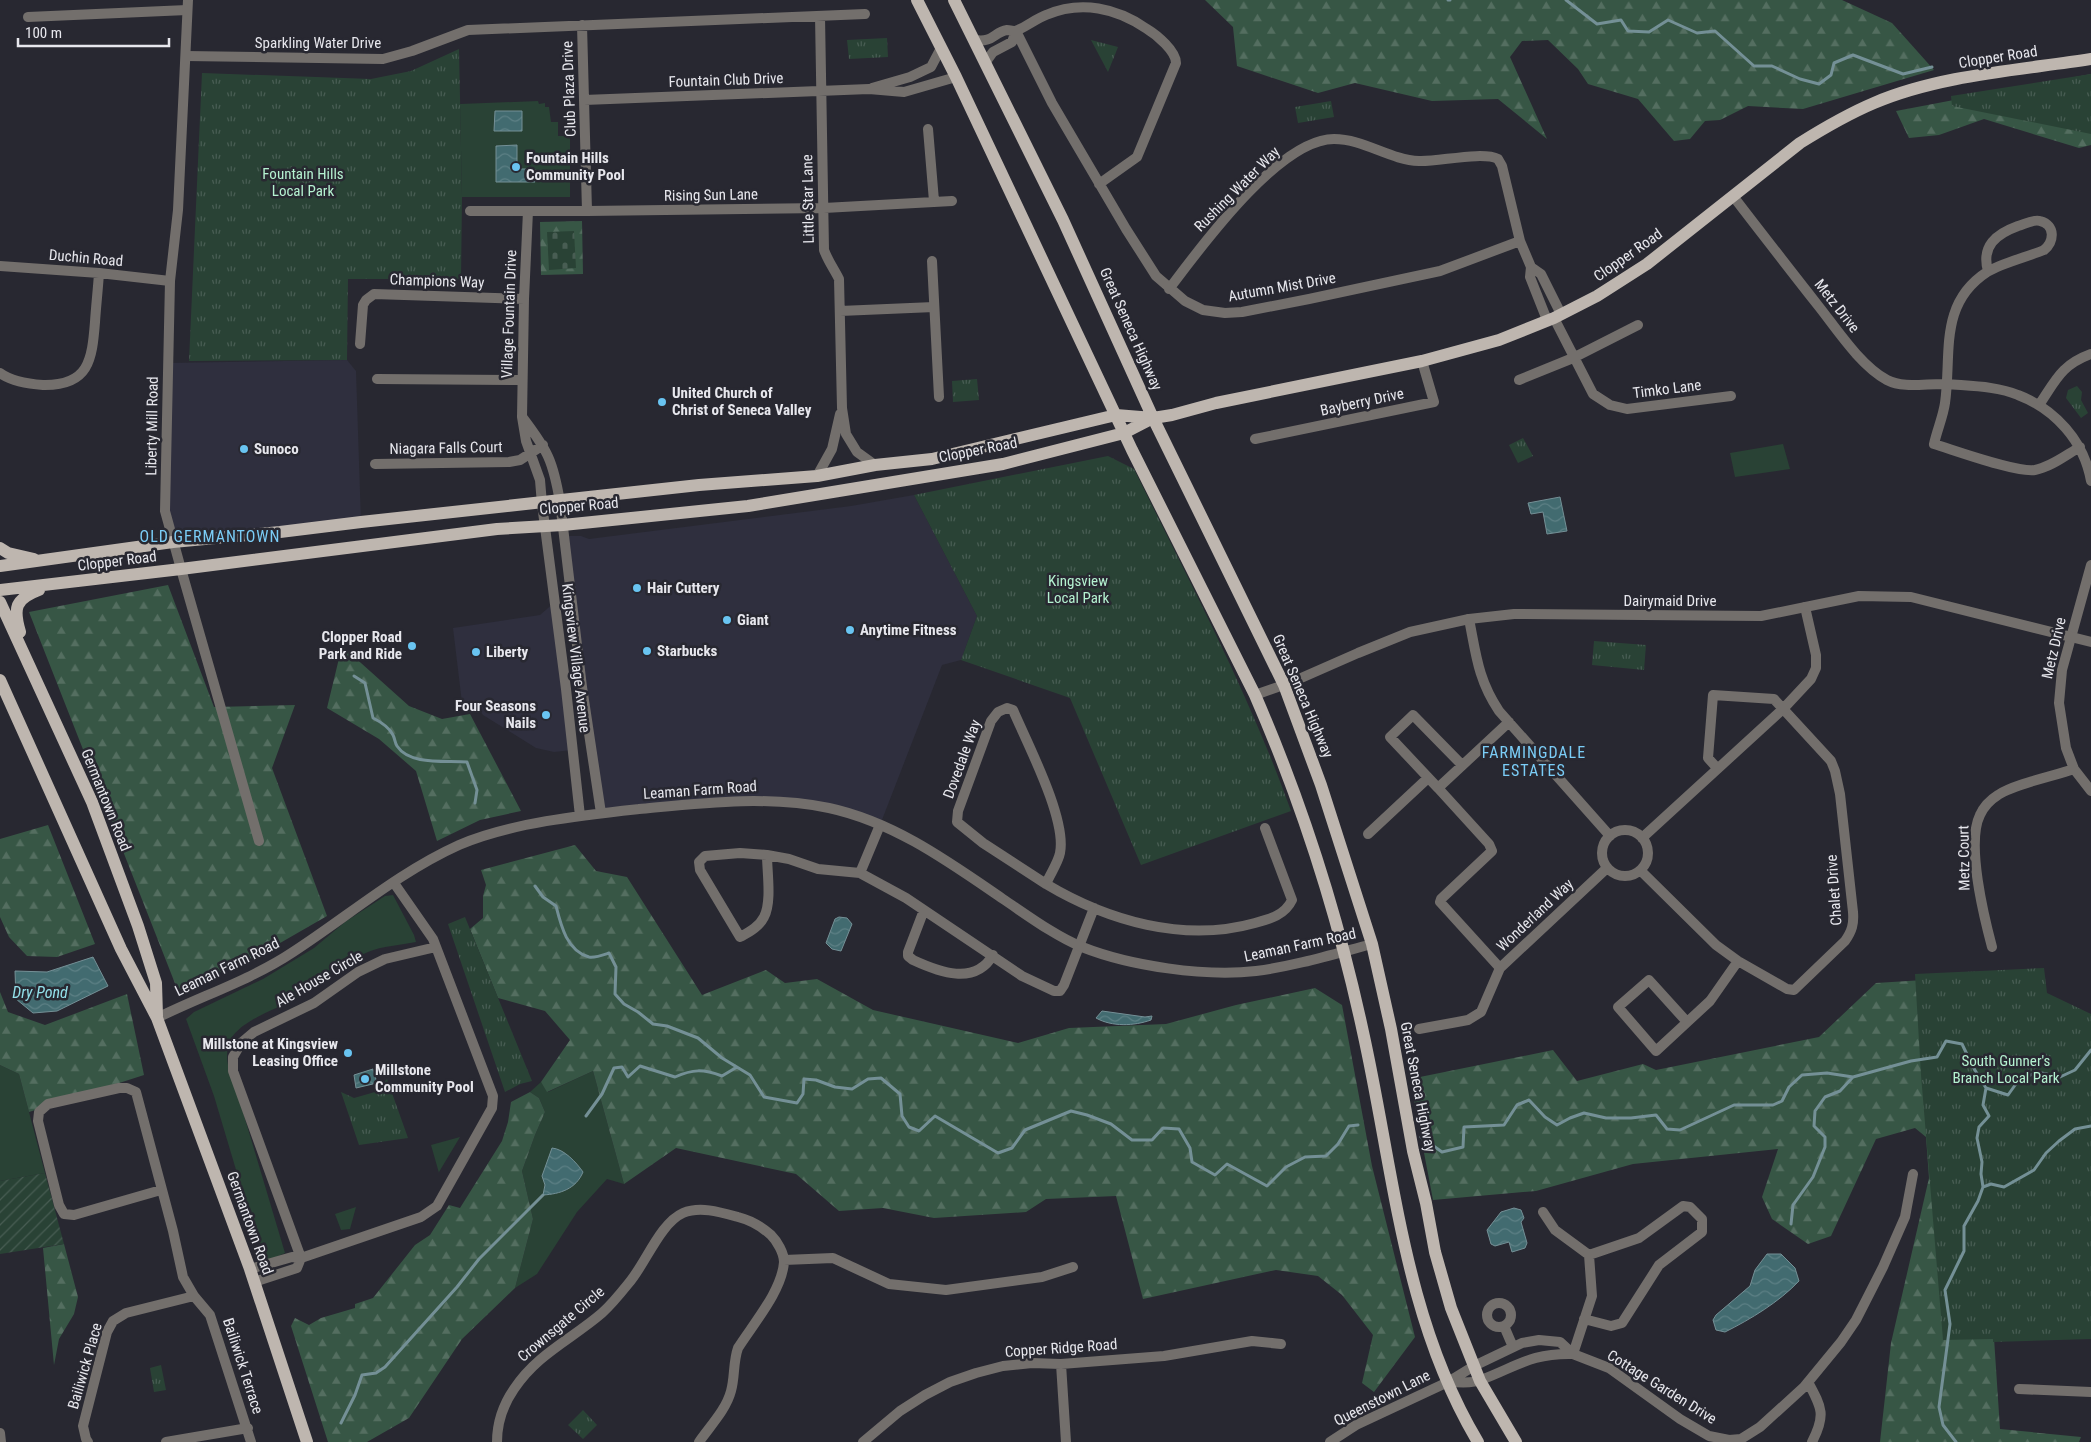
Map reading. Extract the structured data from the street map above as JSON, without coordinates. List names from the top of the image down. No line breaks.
{"streets":{"main road":["Clopper Road","Great Seneca Highway","Germantown Road"],"street":["Sparkling Water Drive","Fountain Club Drive","Club Plaza Drive","Rushing Water Way","Rising Sun Lane","Little Star Lane","Duchin Road","Champions Way","Autumn Mist Drive","Metz Drive","Village Fountain Drive","Timko Lane","Bayberry Drive","Liberty Mill Road","Niagara Falls Court","Dairymaid Drive","Kingsview Village Avenue","Dovedale Way","Leaman Farm Road","Metz Court","Chalet Drive","Wonderland Way","Ale House Circle","Crownsgate Circle","Copper Ridge Road","Bailiwick Place","Bailiwick Terrace","Cottage Garden Drive","Queenstown Lane"]},"crossings":[["Sparkling Water Drive","Club Plaza Drive"],["Sparkling Water Drive","Little Star Lane"],["Sparkling Water Drive","Liberty Mill Road"],["Clopper Road","Rushing Water Way"],["Clopper Road","Little Star Lane"],["Clopper Road","Metz Drive"],["Clopper Road","Village Fountain Drive"],["Clopper Road","Great Seneca Highway"],["Clopper Road","Timko Lane"],["Clopper Road","Bayberry Drive"],["Clopper Road","Liberty Mill Road"],["Clopper Road","Kingsview Village Avenue"],["Fountain Club Drive","Club Plaza Drive"],["Fountain Club Drive","Little Star Lane"],["Club Plaza Drive","Rising Sun Lane"],["Rushing Water Way","Autumn Mist Drive"],["Rushing Water Way","Timko Lane"],["Rising Sun Lane","Little Star Lane"],["Rising Sun Lane","Village Fountain Drive"],["Duchin Road","Liberty Mill Road"],["Champions Way","Village Fountain Drive"],["Metz Drive","Dairymaid Drive"],["Metz Drive","Metz Court"],["Village Fountain Drive","Niagara Falls Court"],["Village Fountain Drive","Kingsview Village Avenue"],["Great Seneca Highway","Dairymaid Drive"],["Great Seneca Highway","Leaman Farm Road"],["Great Seneca Highway","Cottage Garden Drive"],["Kingsview Village Avenue","Leaman Farm Road"],["Leaman Farm Road","Germantown Road"],["Chalet Drive","Wonderland Way"],["Bailiwick Place","Bailiwick Terrace"],["Cottage Garden Drive","Queenstown Lane"]],"districts":["OLD GERMANTOWN","FARMINGDALE ESTATES"],"water":["Dry Pond"],"parks":["Fountain Hills Local Park","Kingsview Local Park","South Gunner's Branch Local Park"],"places":["Fountain Hills Community Pool","United Church of Christ of Seneca Valley","Sunoco","Hair Cuttery","Giant","Anytime Fitness","Clopper Road Park and Ride","Starbucks","Liberty","Four Seasons Nails","Millstone at Kingsview Leasing Office","Millstone Community Pool"],"scale_bar":"100 m"}
